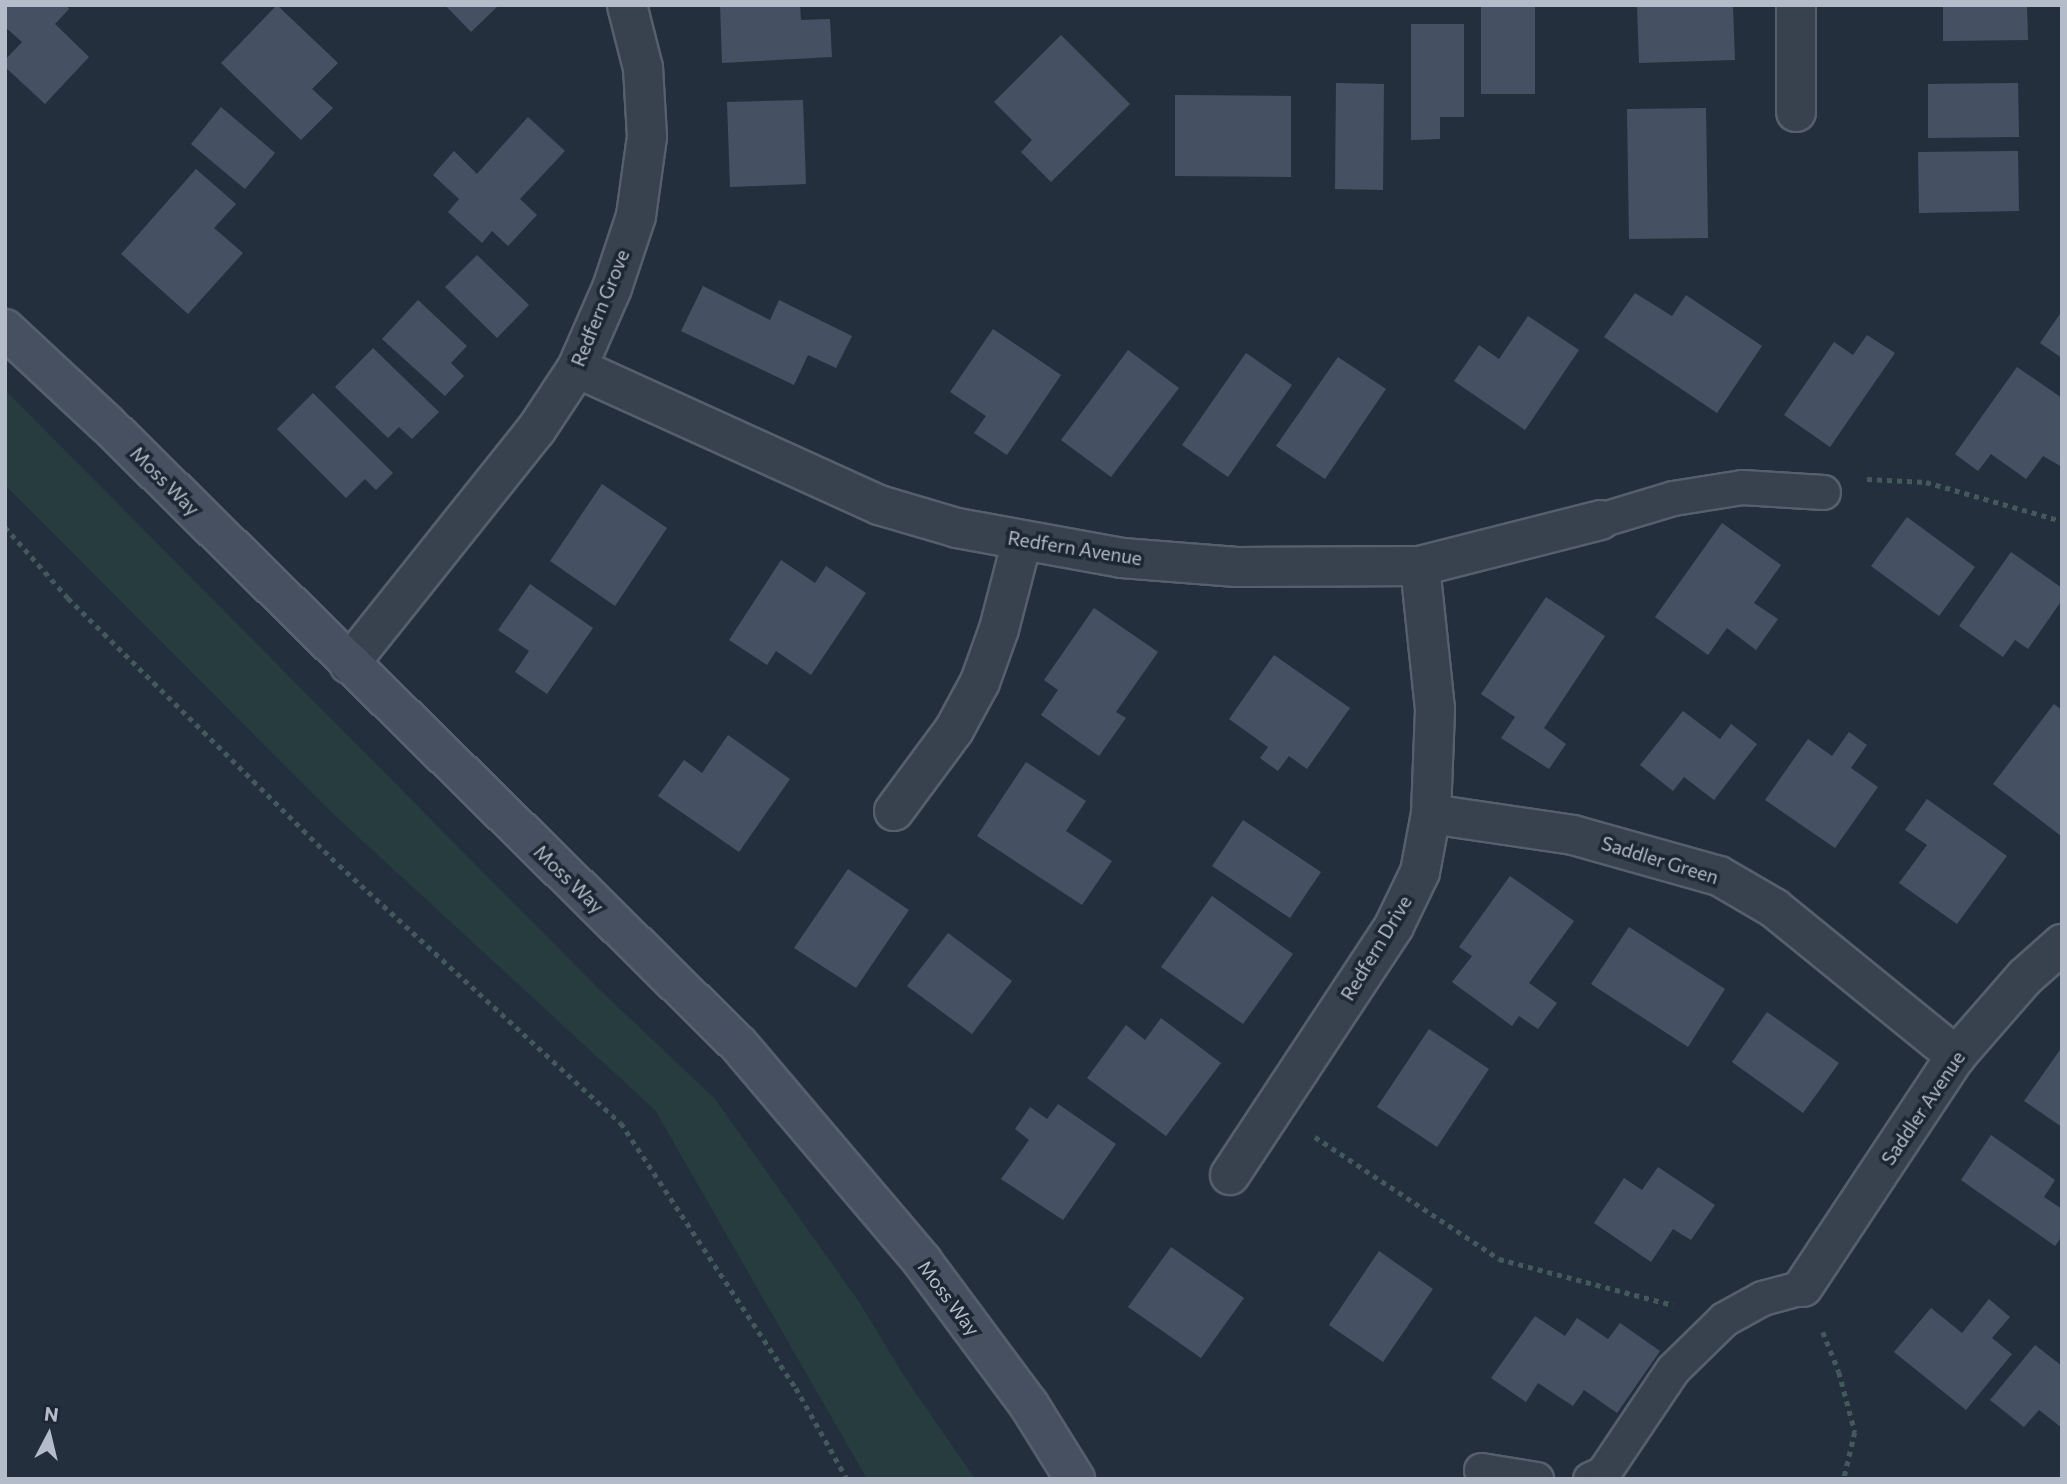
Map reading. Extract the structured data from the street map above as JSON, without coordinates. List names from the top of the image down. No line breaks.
{"streets":{"street":["Redfern Grove","Moss Way","Redfern Avenue","Saddler Green","Redfern Drive","Saddler Avenue"]},"crossings":[["Redfern Grove","Moss Way"],["Redfern Grove","Redfern Avenue"],["Redfern Avenue","Redfern Drive"],["Saddler Green","Redfern Drive"],["Saddler Green","Saddler Avenue"]],"north":"top"}
